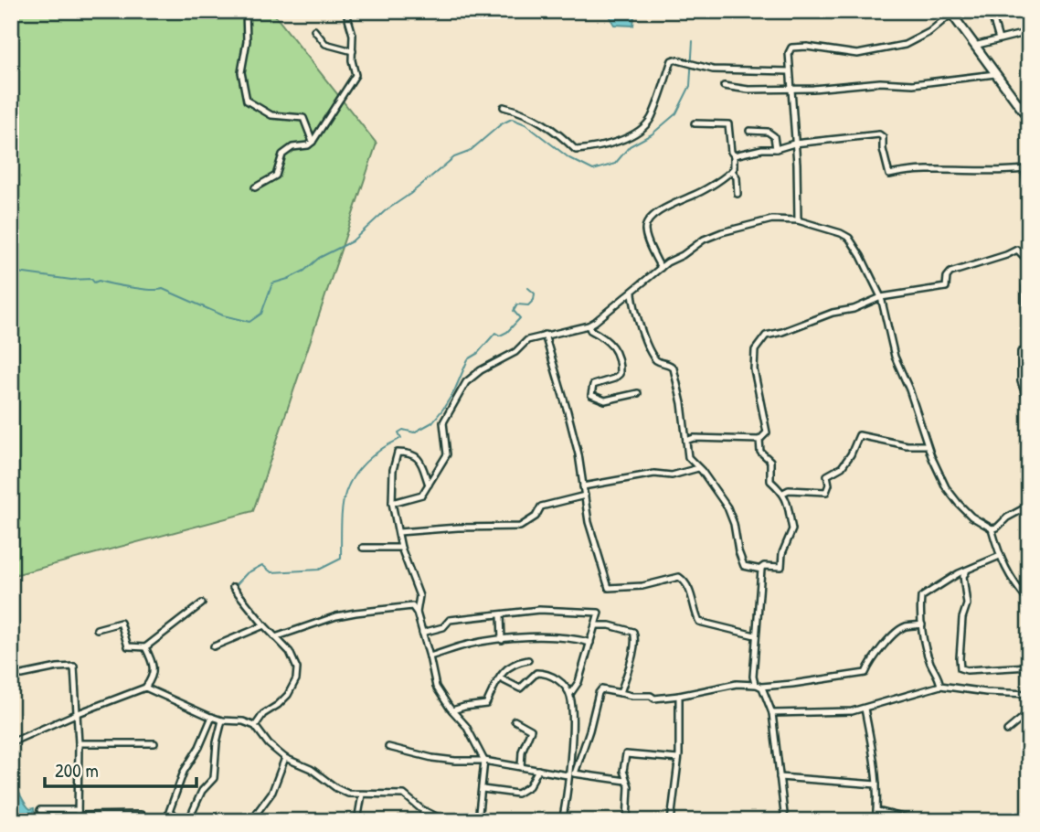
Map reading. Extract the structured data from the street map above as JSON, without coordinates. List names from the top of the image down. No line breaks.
{"scale_bar":"200 m"}
